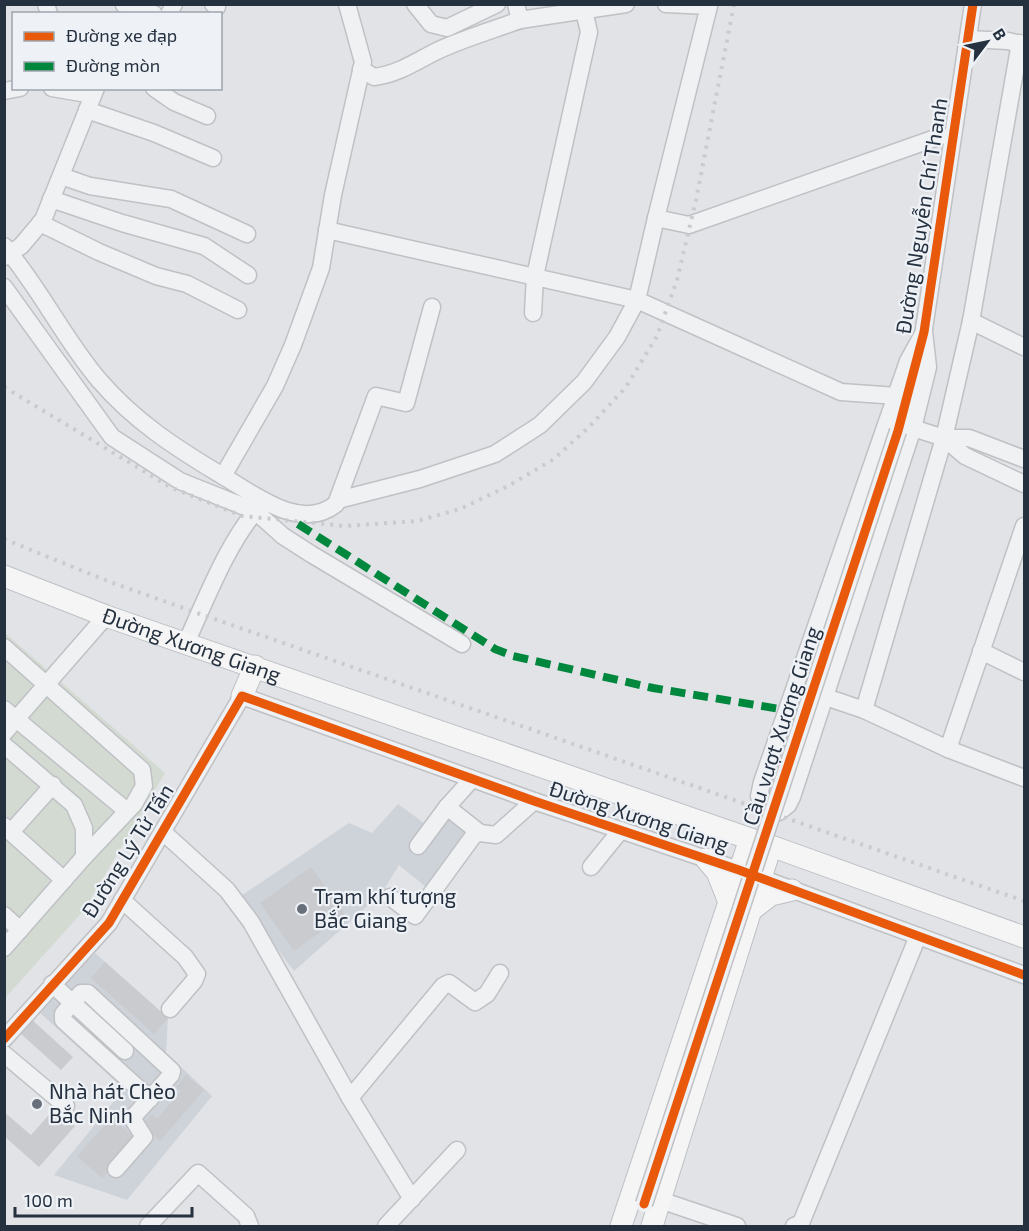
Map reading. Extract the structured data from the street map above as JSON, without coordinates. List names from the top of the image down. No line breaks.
{"streets":{"main road":["Đường Xương Giang"],"street":["Đường Nguyễn Chí Thanh","Cầu vượt Xương Giang","Đường Lý Tử Tấn"]},"crossings":[["Đường Nguyễn Chí Thanh","Cầu vượt Xương Giang"],["Đường Xương Giang","Đường Lý Tử Tấn"]],"places":["Trạm khí tượng Bắc Giang","Nhà hát Chèo Bắc Ninh"],"legend":["Đường xe đạp","Đường mòn"],"scale_bar":"100 m","north":"top right"}
